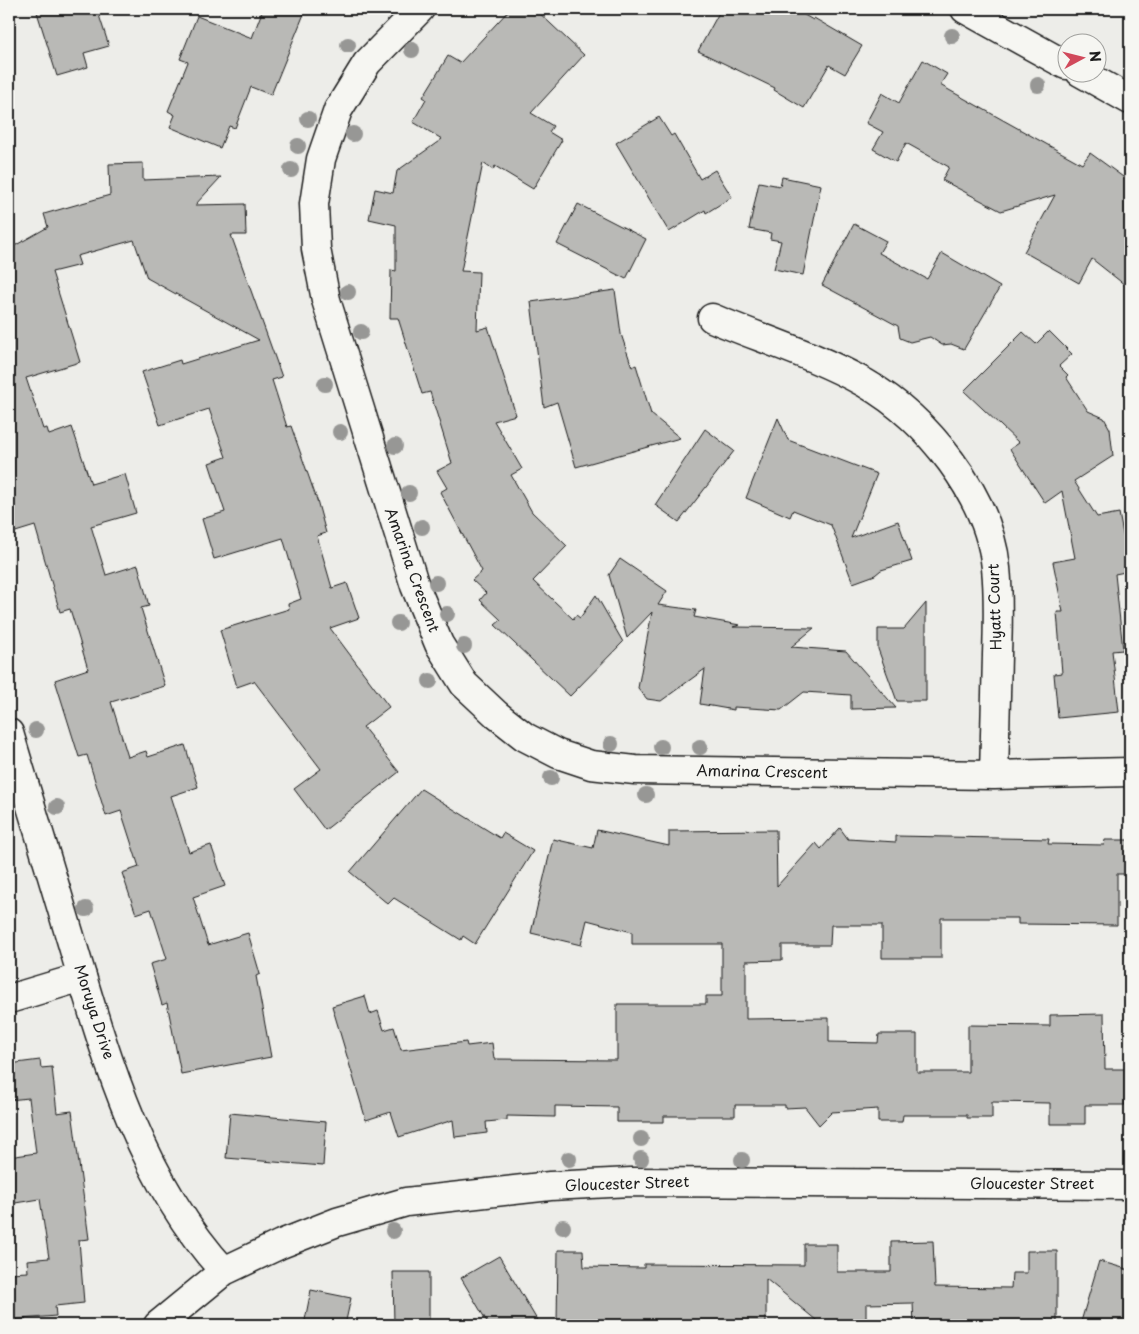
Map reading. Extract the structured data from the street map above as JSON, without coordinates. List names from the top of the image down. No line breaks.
{"streets":{"street":["Amarina Crescent","Hyatt Court","Moruya Drive","Gloucester Street"]},"crossings":[["Amarina Crescent","Hyatt Court"],["Moruya Drive","Gloucester Street"]],"north":"right"}
